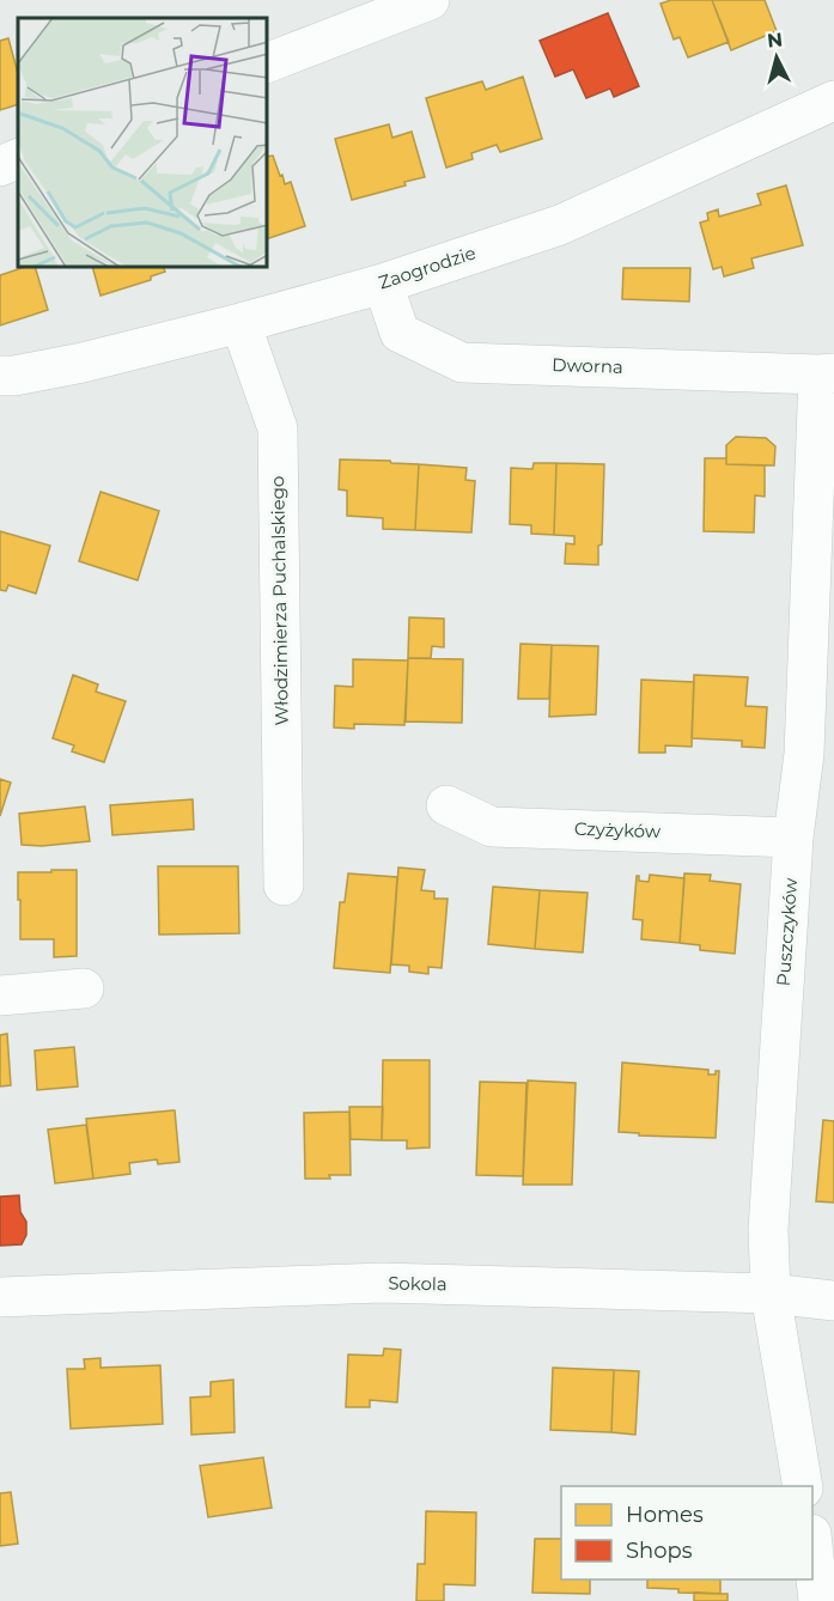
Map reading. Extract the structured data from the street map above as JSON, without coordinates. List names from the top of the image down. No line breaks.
{"streets":{"street":["Zaogrodzie","Dworna","Włodzimierza Puchalskiego","Czyżyków","Puszczyków","Sokola"]},"crossings":[["Zaogrodzie","Dworna"],["Zaogrodzie","Włodzimierza Puchalskiego"],["Dworna","Puszczyków"],["Czyżyków","Puszczyków"],["Puszczyków","Sokola"]],"legend":["Homes","Shops"],"north":"top"}
